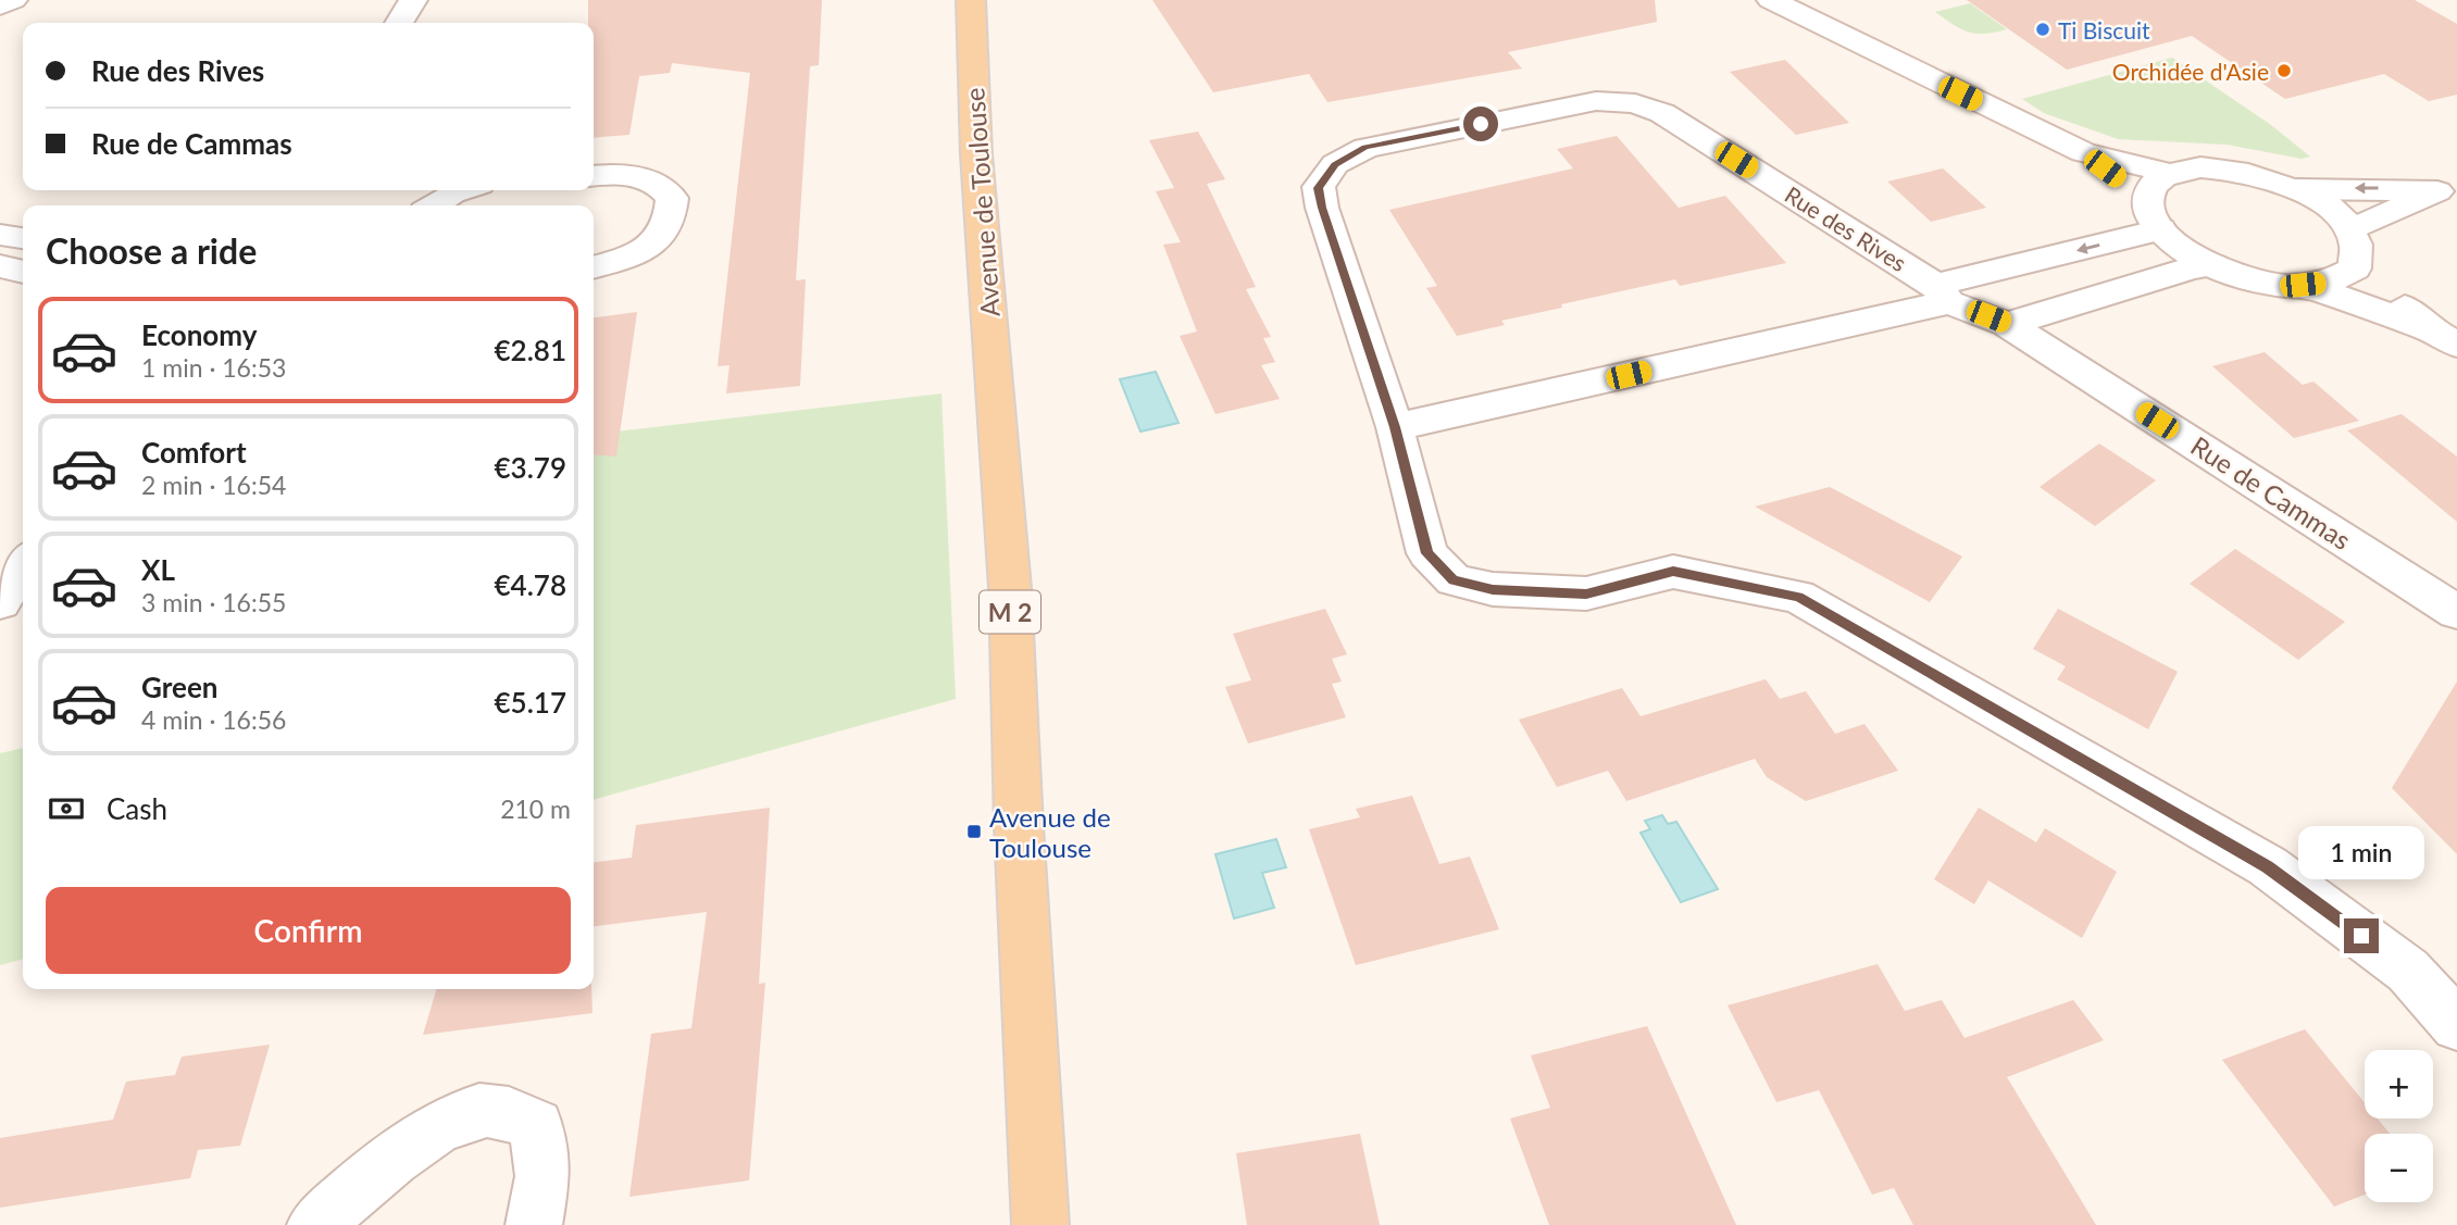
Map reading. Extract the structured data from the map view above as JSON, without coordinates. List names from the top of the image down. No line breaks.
{"streets":{"main road":["Avenue de Toulouse","M 2"],"street":["Rue des Rives","Rue de Cammas"]},"crossings":[["Rue des Rives","Rue de Cammas"]],"places":{"other":["Ti Biscuit","Orchidée d'Asie"],"transit":["Avenue de Toulouse"]},"page":{"banner":["Rue des Rives","Rue de Cammas"],"heading":"Choose a ride","list":[{"name":"Economy","note":"1 min · 16:53","value":"€2.81"},{"name":"Comfort","note":"2 min · 16:54","value":"€3.79"},{"name":"XL","note":"3 min · 16:55","value":"€4.78"},{"name":"Green","note":"4 min · 16:56","value":"€5.17"}],"pay":["Cash","210 m"],"bubble":"1 min","buttons":"Confirm","map_buttons":["+","−"]}}
